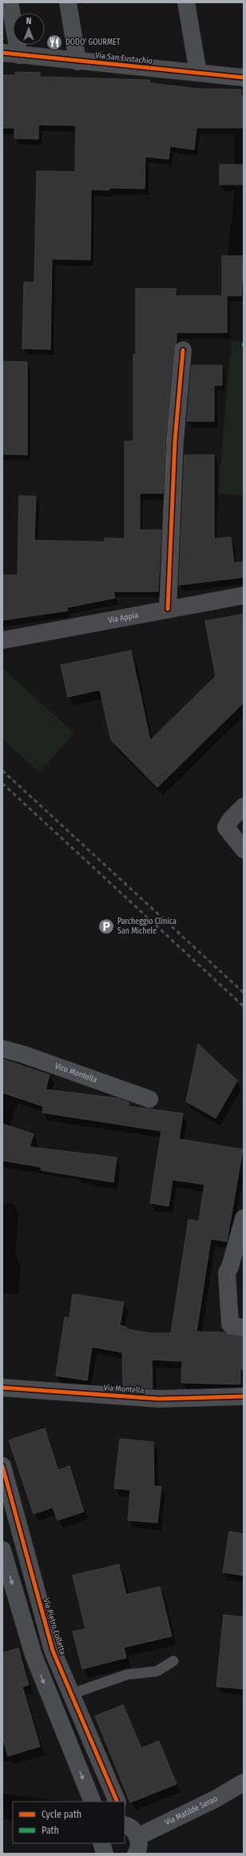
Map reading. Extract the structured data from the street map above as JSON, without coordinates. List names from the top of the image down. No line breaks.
{"streets":{"street":["Via San Eustachio","Via Appia","Vico Montella","Via Montella","Via Pietro Colletta","Via Matilde Serao"]},"places":{"restaurant":["DODO' GOURMET"],"parking":["Parcheggio Clinica San Michele"]},"legend":["Cycle path","Path"],"north":"top"}
